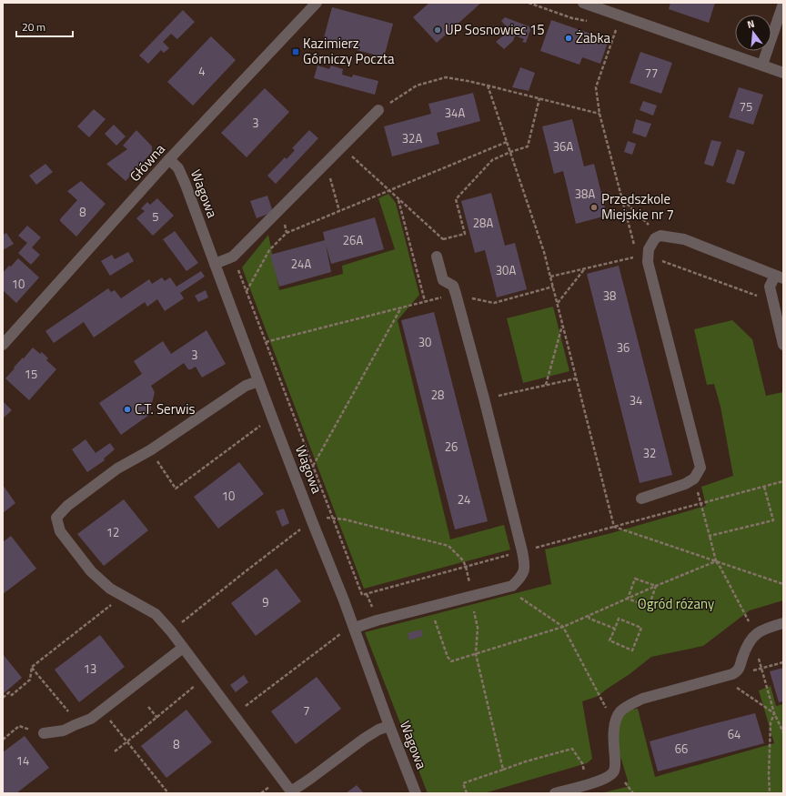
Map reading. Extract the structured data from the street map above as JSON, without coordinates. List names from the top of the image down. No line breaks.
{"streets":{"street":["Główna","Wagowa"]},"crossings":[["Główna","Wagowa"]],"parks":["Ogród różany"],"places":{"other":["UP Sosnowiec 15","Żabka","Przedszkole Miejskie nr 7","C.T. Serwis"],"transit":["Kazimierz Górniczy Poczta"]},"house_numbers":["4","77","75","34A","3","32A","36A","38A","8","5","28A","26A","24A","30A","10","38","30","36","3","15","28","34","26","32","10","24","12","9","13","7","64","8","66","14"],"scale_bar":"20 m","north":"top"}
